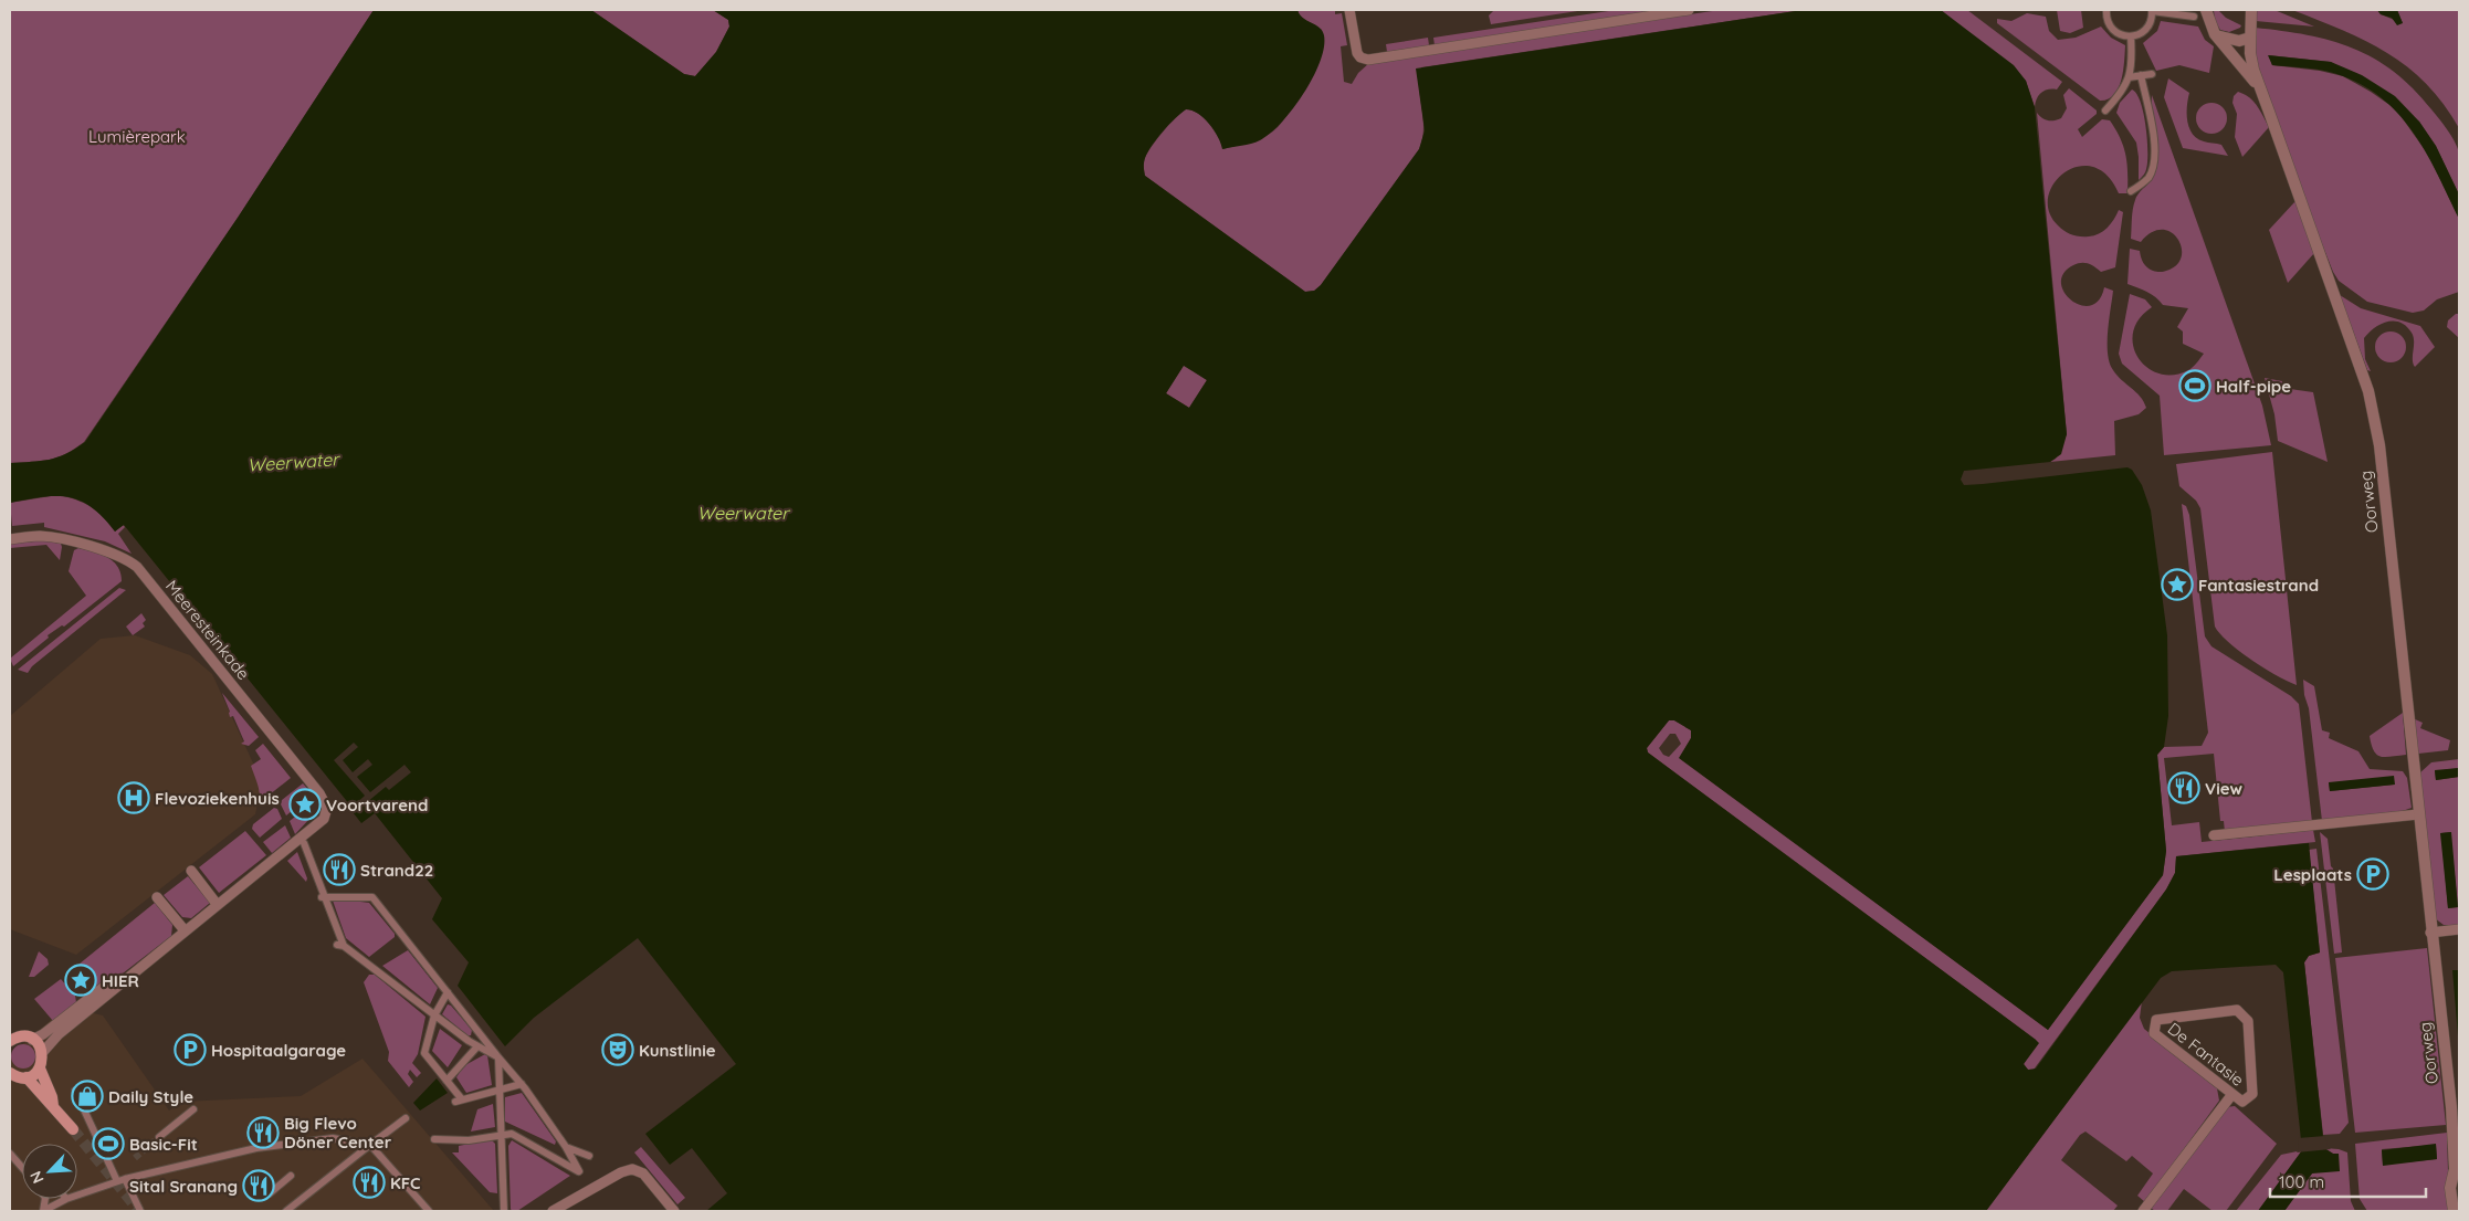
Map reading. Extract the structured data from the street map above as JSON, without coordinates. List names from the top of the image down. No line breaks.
{"streets":{"street":["Oorweg","Meeresteinkade","De Fantasie"]},"water":["Weerwater"],"parks":["Lumièrepark"],"places":{"sports":["Half-pipe","Basic-Fit"],"place":["Fantasiestrand","Voortvarend","HIER"],"restaurant":["View","Strand22","Big Flevo Döner Center","KFC","Sital Sranang"],"hospital":["Flevoziekenhuis"],"parking":["Lesplaats","Hospitaalgarage"],"theatre":["Kunstlinie"],"shop":["Daily Style"]},"scale_bar":"100 m","north":"bottom left"}
